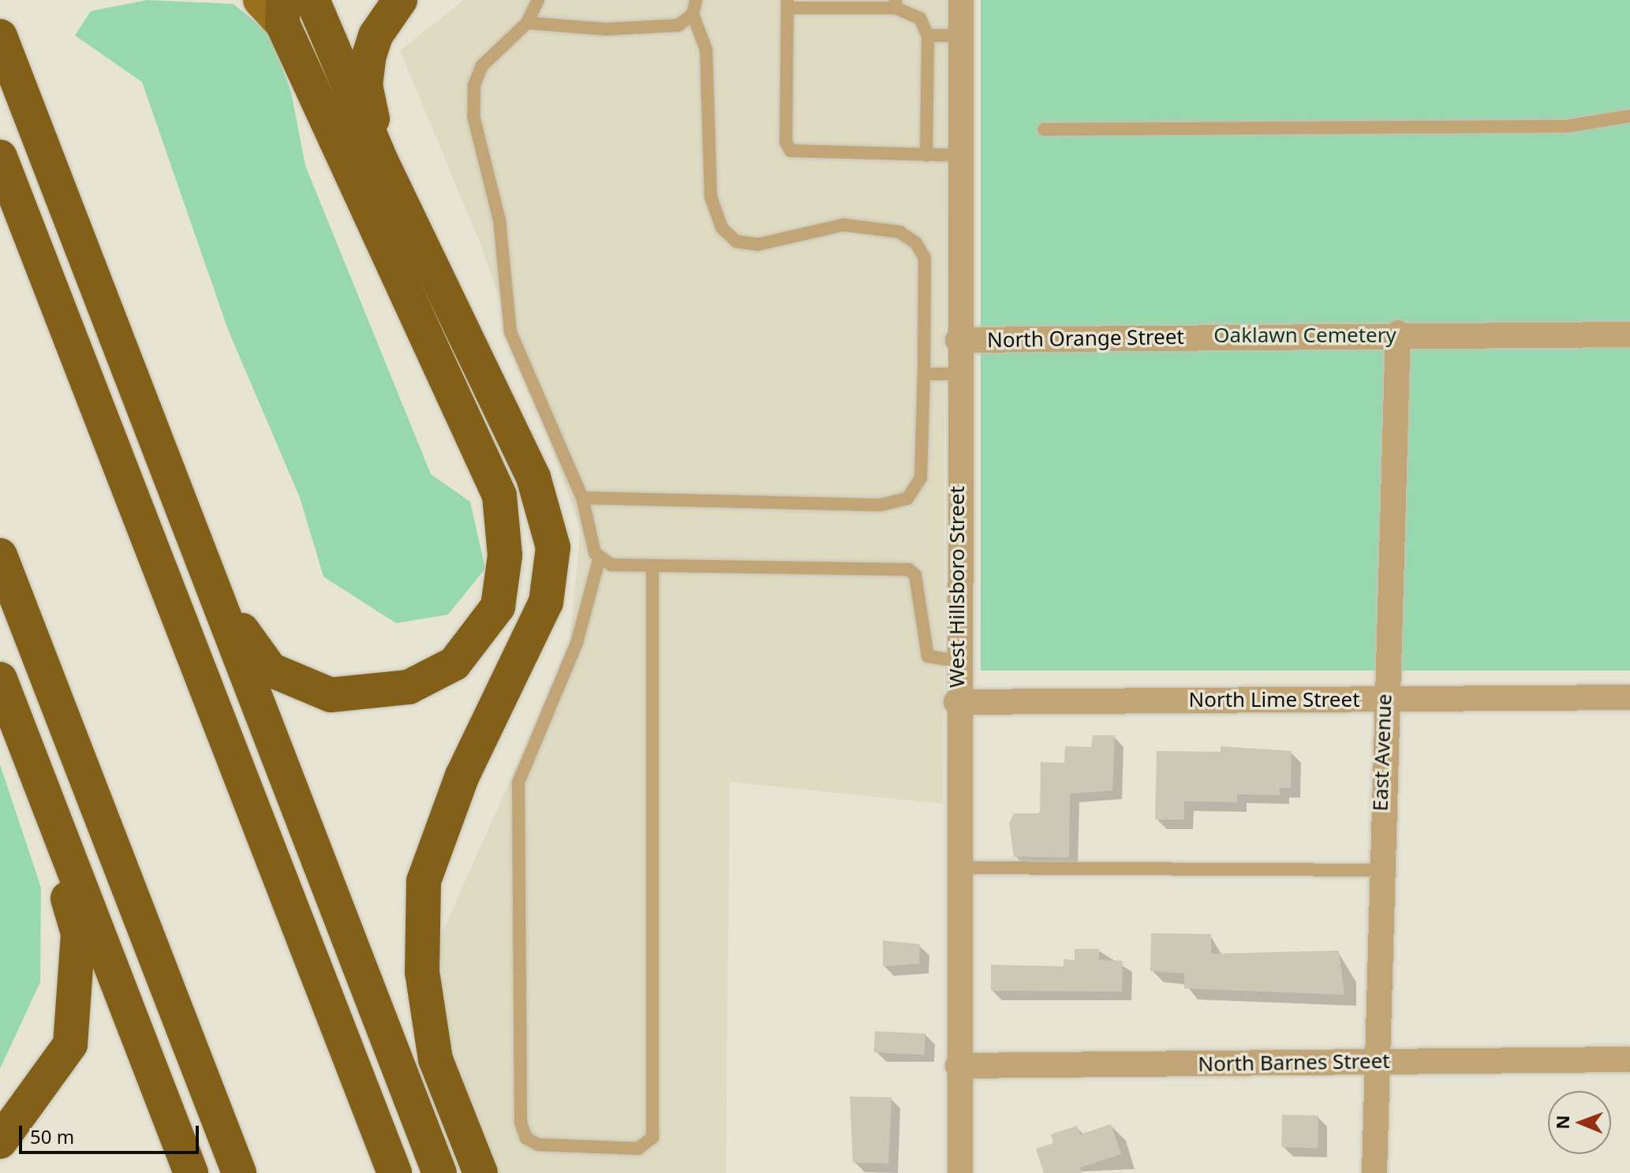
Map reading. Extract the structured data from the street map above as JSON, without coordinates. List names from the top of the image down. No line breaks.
{"streets":{"street":["North Orange Street","West Hillsboro Street","North Lime Street","East Avenue","North Barnes Street"]},"crossings":[["North Orange Street","West Hillsboro Street"],["North Orange Street","East Avenue"],["West Hillsboro Street","North Lime Street"],["West Hillsboro Street","North Barnes Street"],["North Lime Street","East Avenue"],["East Avenue","North Barnes Street"]],"parks":["Oaklawn Cemetery"],"scale_bar":"50 m","north":"left"}
